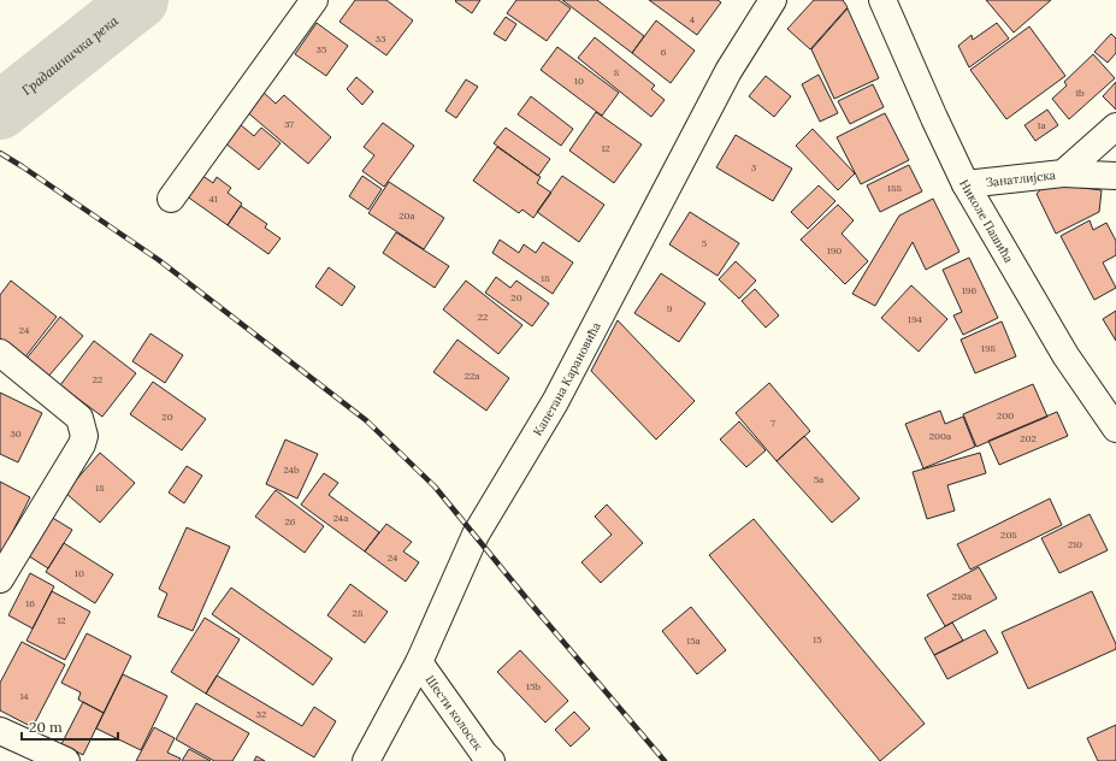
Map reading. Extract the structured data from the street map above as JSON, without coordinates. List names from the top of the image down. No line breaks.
{"streets":{"street":["Занатлијска","Николе Пашића","Капетана Карановића","Шести колосек"]},"crossings":[["Занатлијска","Николе Пашића"],["Капетана Карановића","Шести колосек"]],"water":["Градашничка река"],"house_numbers":["4","33","35","6","8","10","1b","37","1a","12","3","188","41","20a","5","190","18","196","20","9","22","194","24","198","22a","22","200","20","7","30","200a","202","24b","5a","18","24a","26","208","210","24","10","210a","16","28","12","15","15a","15b","14","32"],"scale_bar":"20 m"}
